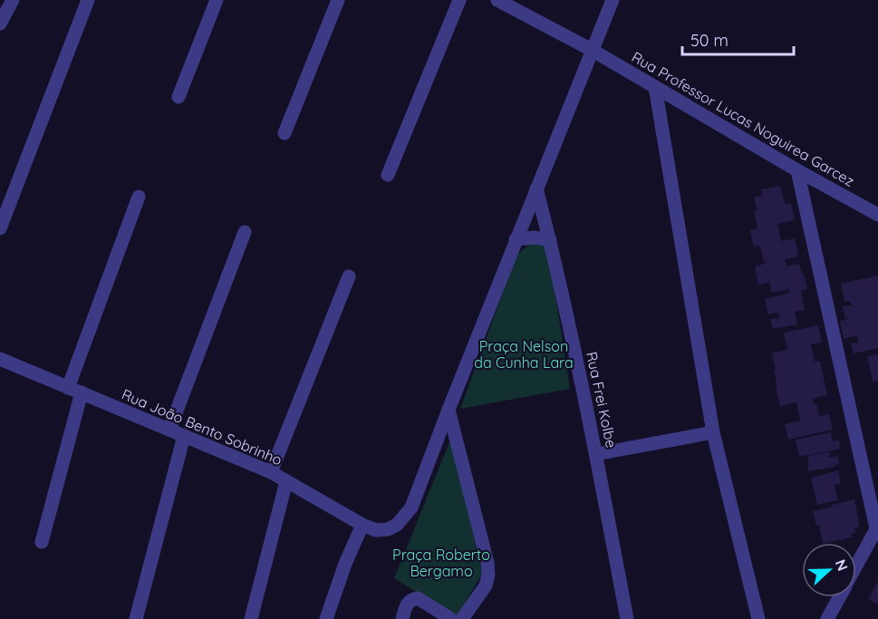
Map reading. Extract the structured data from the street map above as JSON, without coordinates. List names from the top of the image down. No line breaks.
{"streets":{"street":["Rua Professor Lucas Noguirea Garcez","Rua Frei Kolbe","Rua João Bento Sobrinho"]},"parks":["Praça Nelson da Cunha Lara","Praça Roberto Bergamo"],"scale_bar":"50 m","north":"right"}
